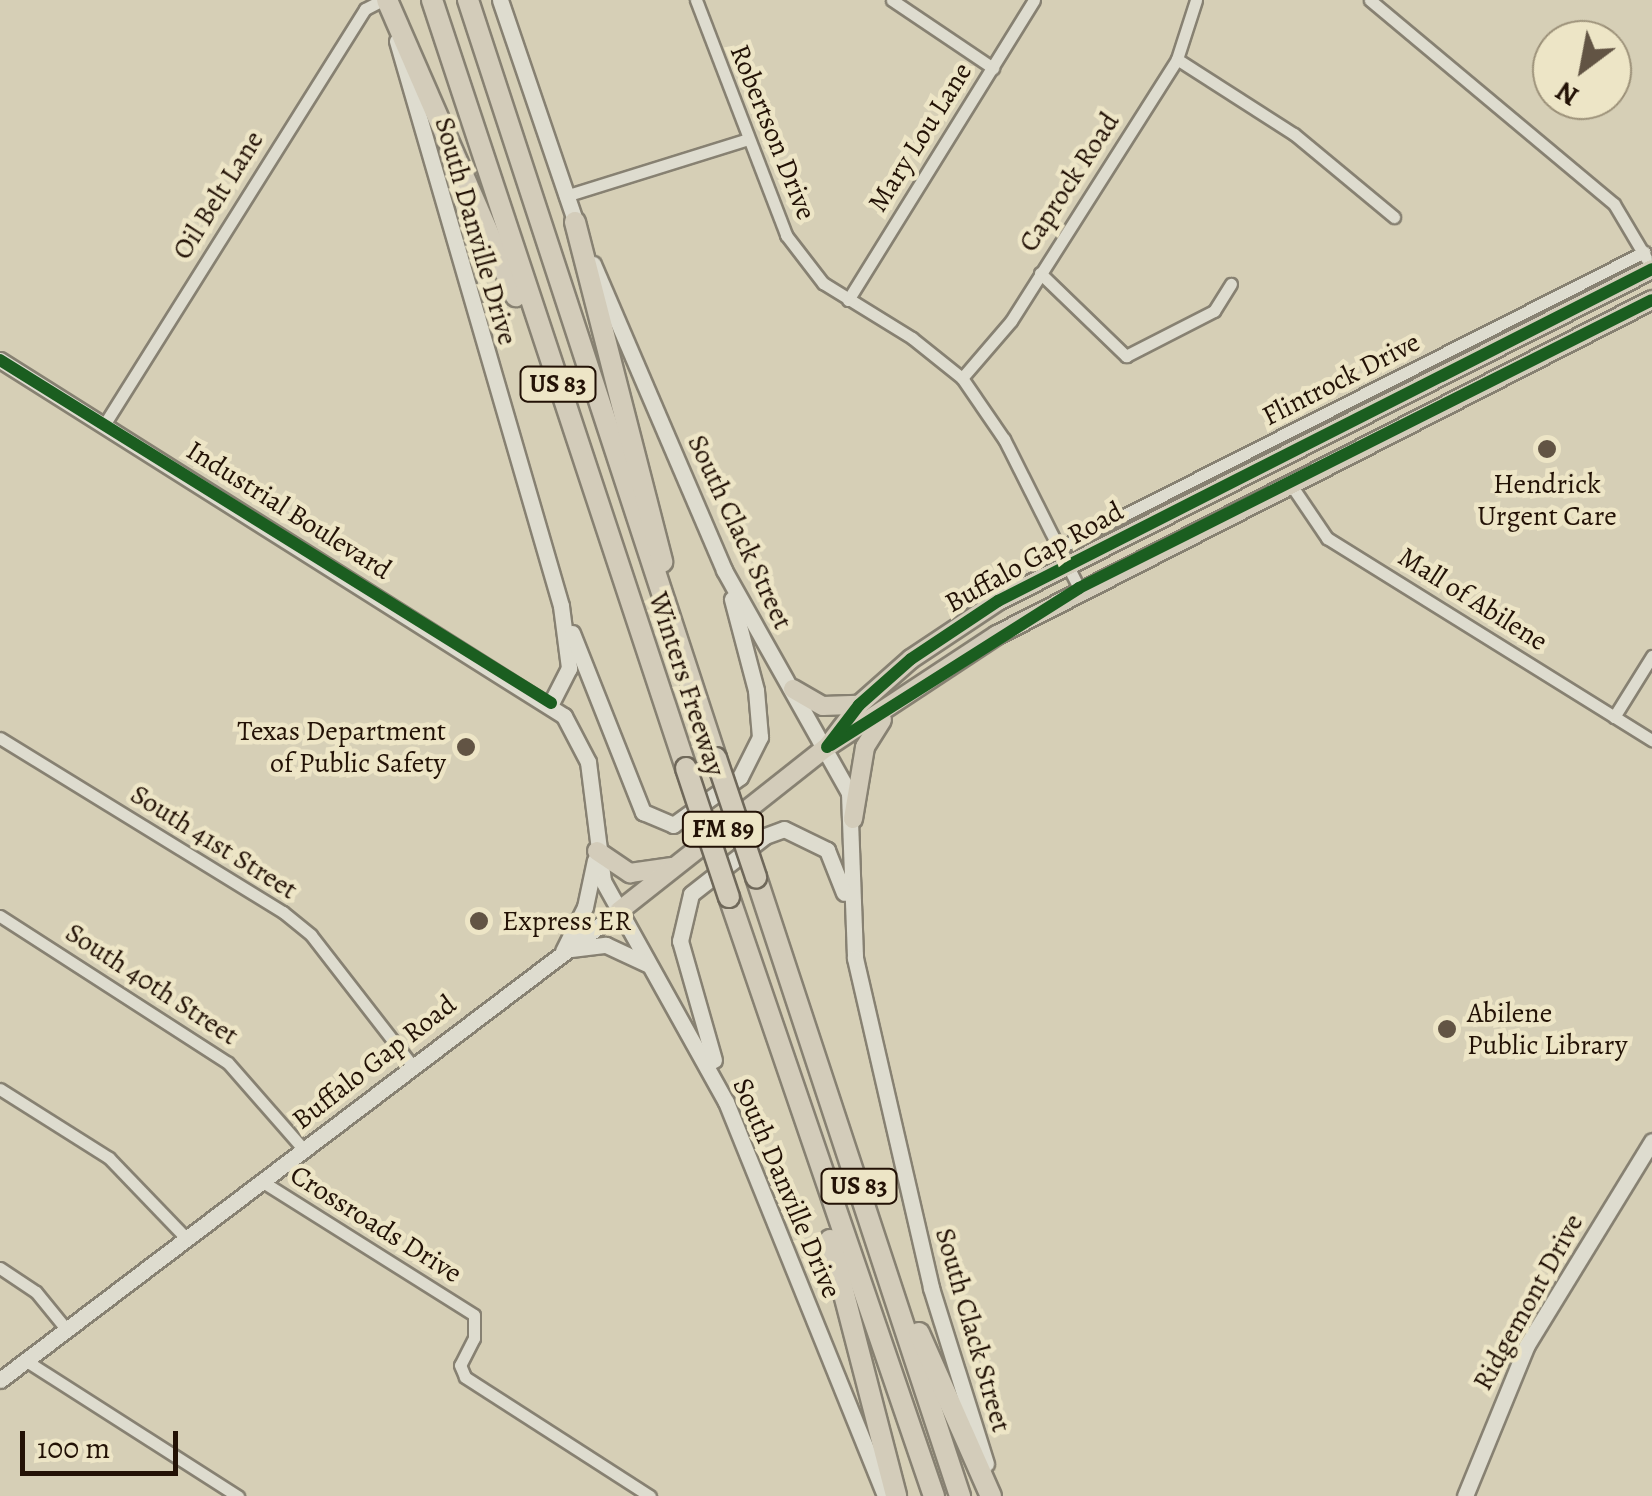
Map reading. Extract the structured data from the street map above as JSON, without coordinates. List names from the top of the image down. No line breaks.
{"streets":{"highway":["US 83","Winters Freeway"],"main road":["South Danville Drive","Industrial Boulevard","South Clack Street","Buffalo Gap Road","FM 89","Ridgemont Drive"],"street":["Robertson Drive","Mary Lou Lane","Caprock Road","Oil Belt Lane","Flintrock Drive","Mall of Abilene","South 41st Street","South 40th Street","Crossroads Drive"]},"crossings":[["Robertson Drive","Mary Lou Lane"],["Robertson Drive","Caprock Road"],["Robertson Drive","Flintrock Drive"],["Robertson Drive","Buffalo Gap Road"],["Oil Belt Lane","South Danville Drive"],["Oil Belt Lane","Industrial Boulevard"],["South Danville Drive","Industrial Boulevard"],["South Danville Drive","Buffalo Gap Road"],["Flintrock Drive","Buffalo Gap Road"],["Industrial Boulevard","Buffalo Gap Road"],["South Clack Street","Buffalo Gap Road"],["Buffalo Gap Road","Mall of Abilene"],["Buffalo Gap Road","South 41st Street"],["Buffalo Gap Road","South 40th Street"],["Buffalo Gap Road","Crossroads Drive"]],"places":["Hendrick Urgent Care","Texas Department of Public Safety","Express ER","Abilene Public Library"],"scale_bar":"100 m","north":"bottom left"}
